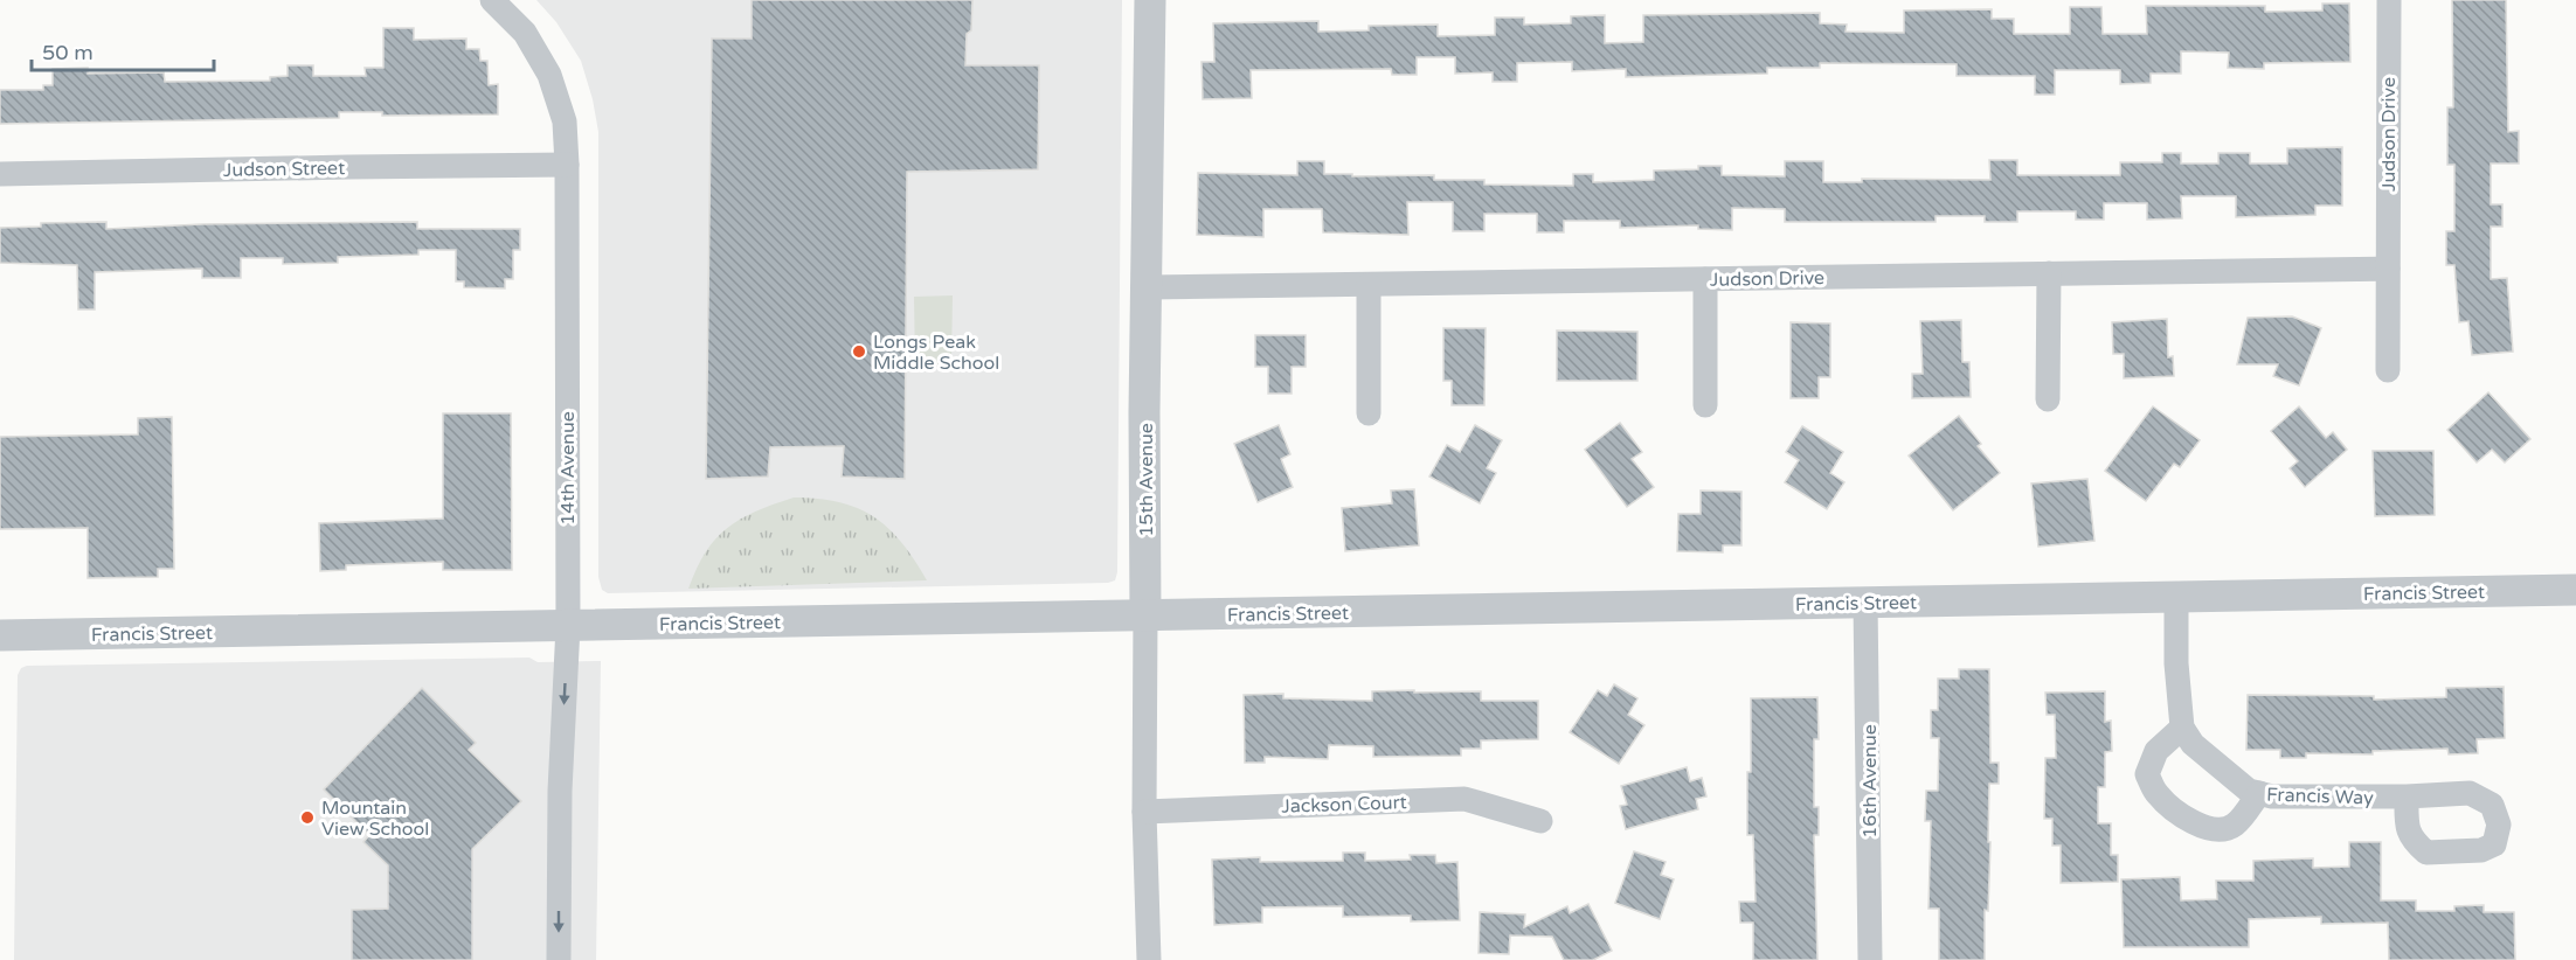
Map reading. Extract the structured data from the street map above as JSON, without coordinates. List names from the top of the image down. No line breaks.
{"streets":{"street":["Judson Drive","Judson Street","14th Avenue","15th Avenue","Francis Street","16th Avenue","Francis Way","Jackson Court"]},"crossings":[["Judson Drive","15th Avenue"],["Judson Street","14th Avenue"],["14th Avenue","Francis Street"],["15th Avenue","Francis Street"],["15th Avenue","Jackson Court"],["Francis Street","16th Avenue"]],"places":["Longs Peak Middle School","Mountain View School"],"scale_bar":"50 m"}
